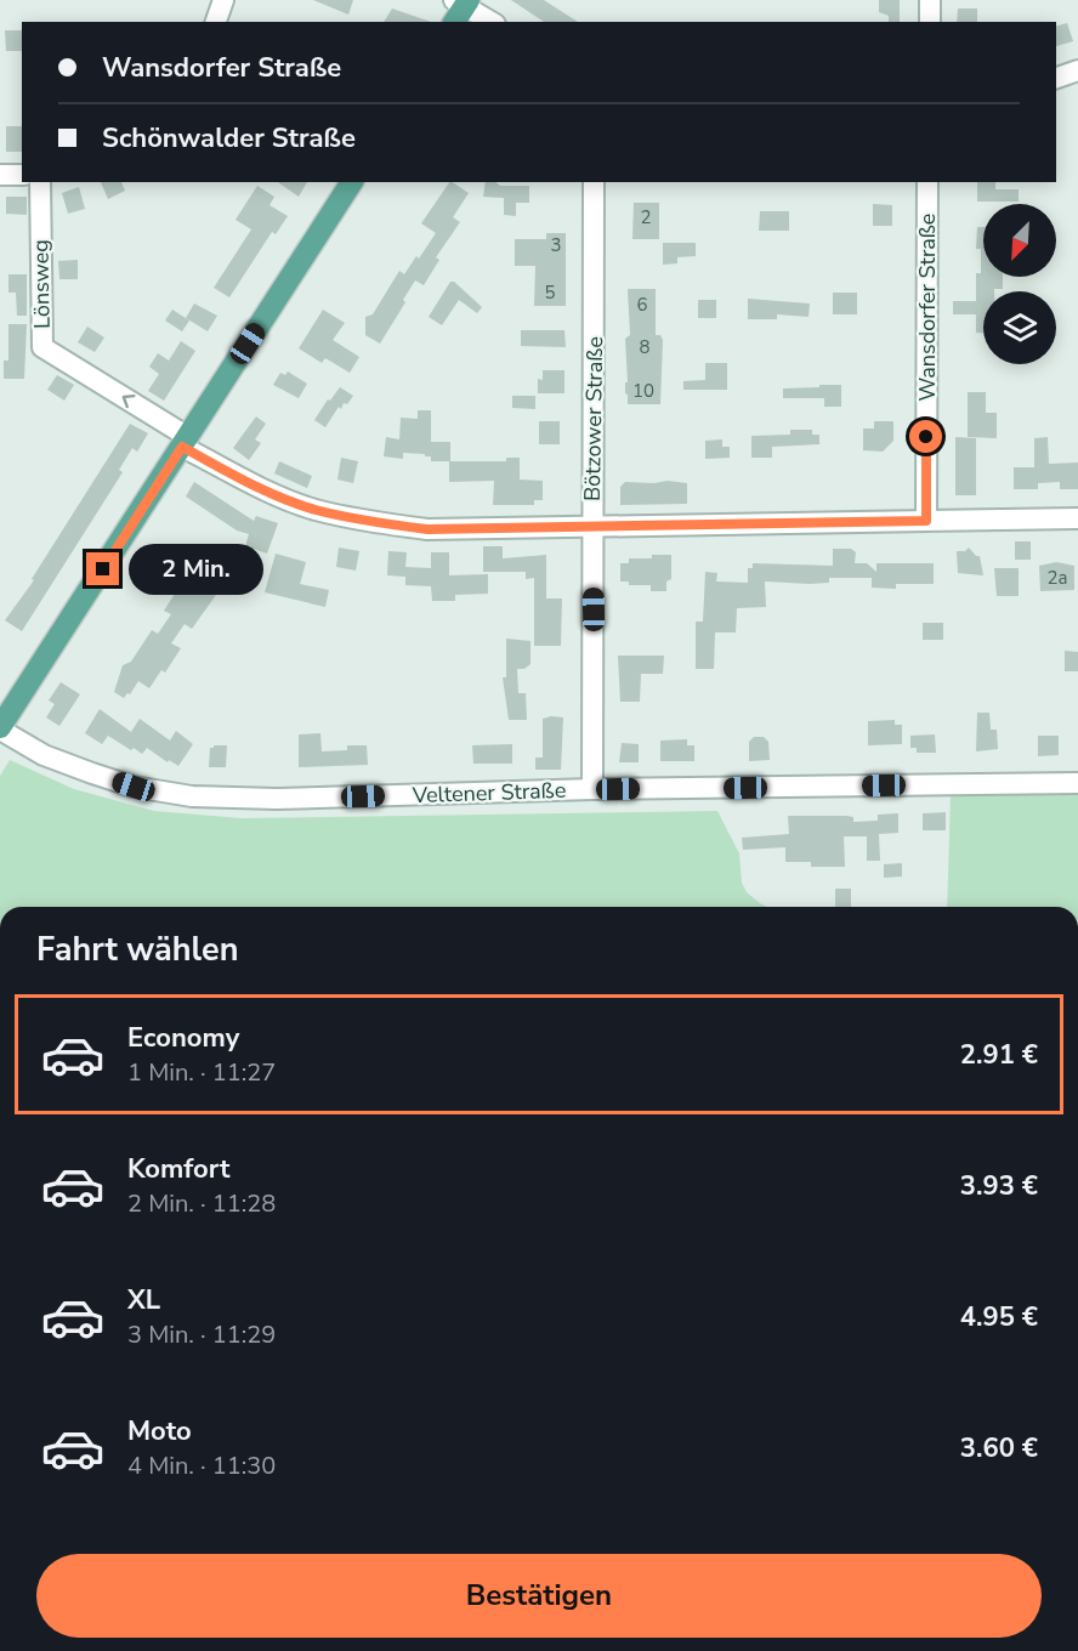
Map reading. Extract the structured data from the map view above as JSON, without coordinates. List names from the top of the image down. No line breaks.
{"streets":{"street":["Lönsweg","Wansdorfer Straße","Bötzower Straße","Veltener Straße"]},"crossings":[["Lönsweg","Wansdorfer Straße"],["Lönsweg","Bötzower Straße"],["Bötzower Straße","Veltener Straße"]],"house_numbers":["2","3","5","6","8","10","2a"],"north":"bottom left","page":{"banner":["Wansdorfer Straße","Schönwalder Straße"],"bubble":"2 Min.","heading":"Fahrt wählen","list":[{"name":"Economy","note":"1 Min. · 11:27","value":"2.91 €"},{"name":"Komfort","note":"2 Min. · 11:28","value":"3.93 €"},{"name":"XL","note":"3 Min. · 11:29","value":"4.95 €"},{"name":"Moto","note":"4 Min. · 11:30","value":"3.60 €"}],"buttons":"Bestätigen"}}
